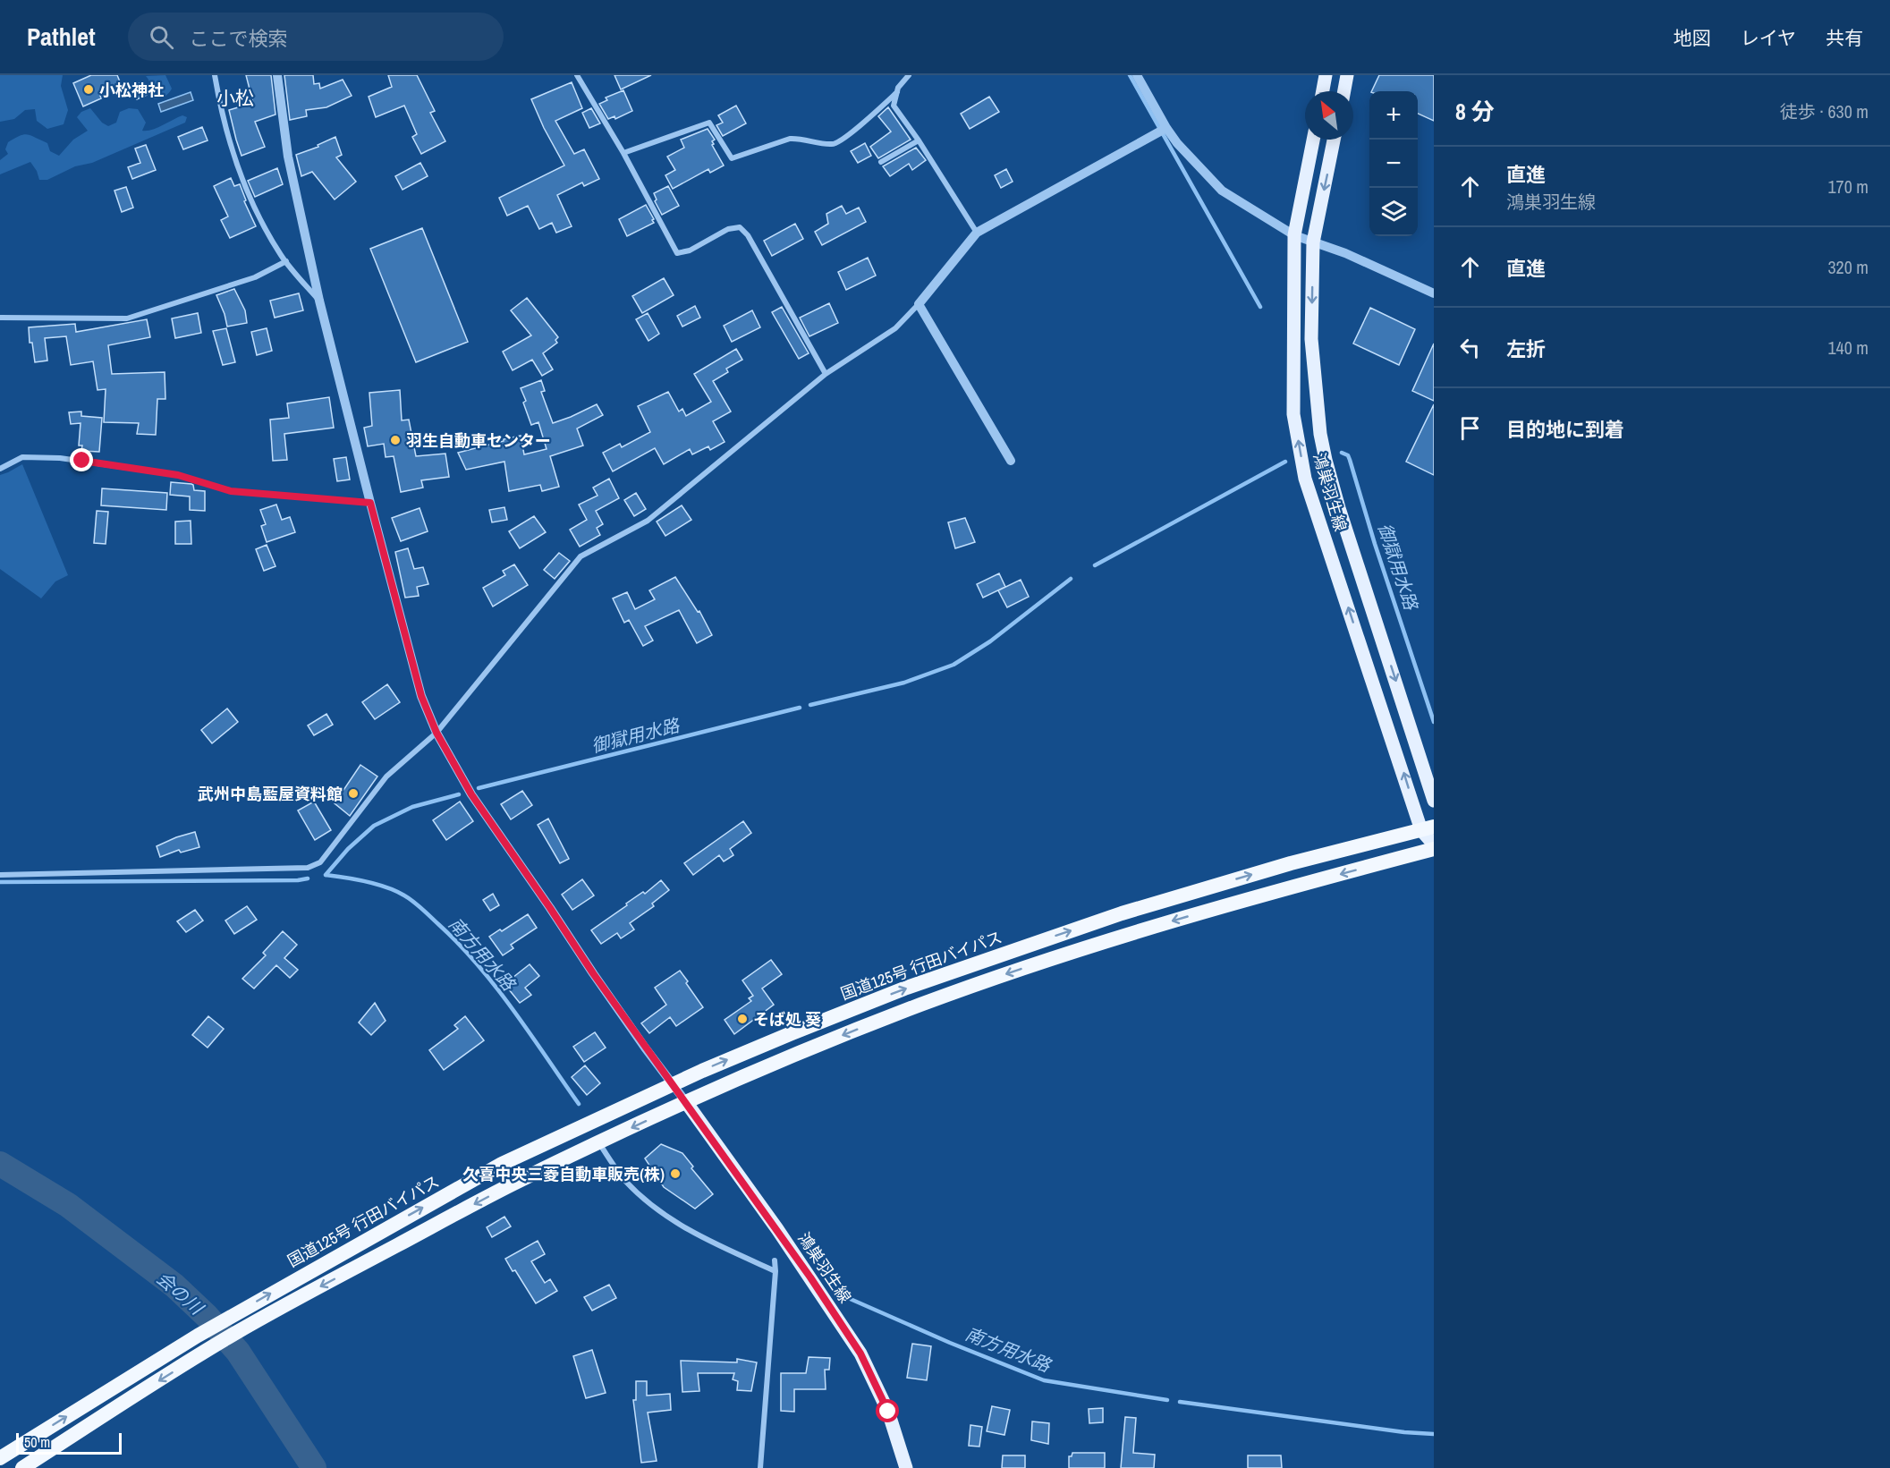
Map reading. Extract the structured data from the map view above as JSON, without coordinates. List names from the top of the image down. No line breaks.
{"streets":{"highway":["国道125号 行田バイパス"],"main road":["鴻巣羽生線"]},"crossings":[["鴻巣羽生線","国道125号 行田バイパス"]],"districts":["小松"],"water":["御獄用水路","南方用水路","会の川"],"places":["小松神社","羽生自動車センター","武州中島藍屋資料館","そば処 葵","久喜中央三菱自動車販売(株)"],"scale_bar":"50 m","north":"top left","page":{"header":"Pathlet","search":"ここで検索","nav":["地図","レイヤ","共有"],"heading":["8 分","徒歩 · 630 m"],"map_buttons":["+","−"],"list":[["直進","鴻巣羽生線","170 m"],["直進","320 m"],["左折","140 m"],"目的地に到着"],"scale":"50 m"}}
